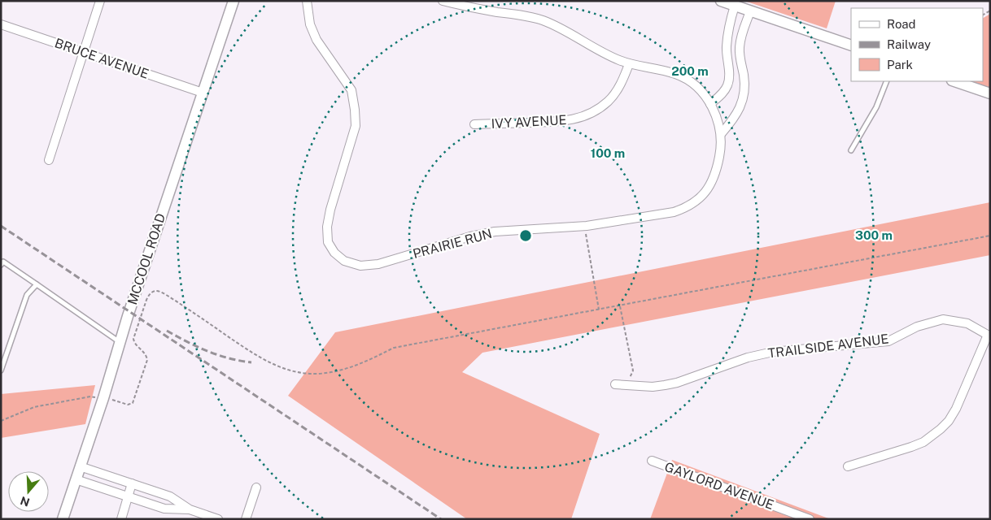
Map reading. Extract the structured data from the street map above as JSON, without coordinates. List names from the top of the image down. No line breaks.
{"streets":{"street":["BRUCE AVENUE","IVY AVENUE","PRAIRIE RUN","MCCOOL ROAD","TRAILSIDE AVENUE","GAYLORD AVENUE"]},"crossings":[["BRUCE AVENUE","MCCOOL ROAD"],["IVY AVENUE","PRAIRIE RUN"]],"legend":["Road","Railway","Park"],"north":"bottom","rings":["200 m","100 m","300 m"]}
